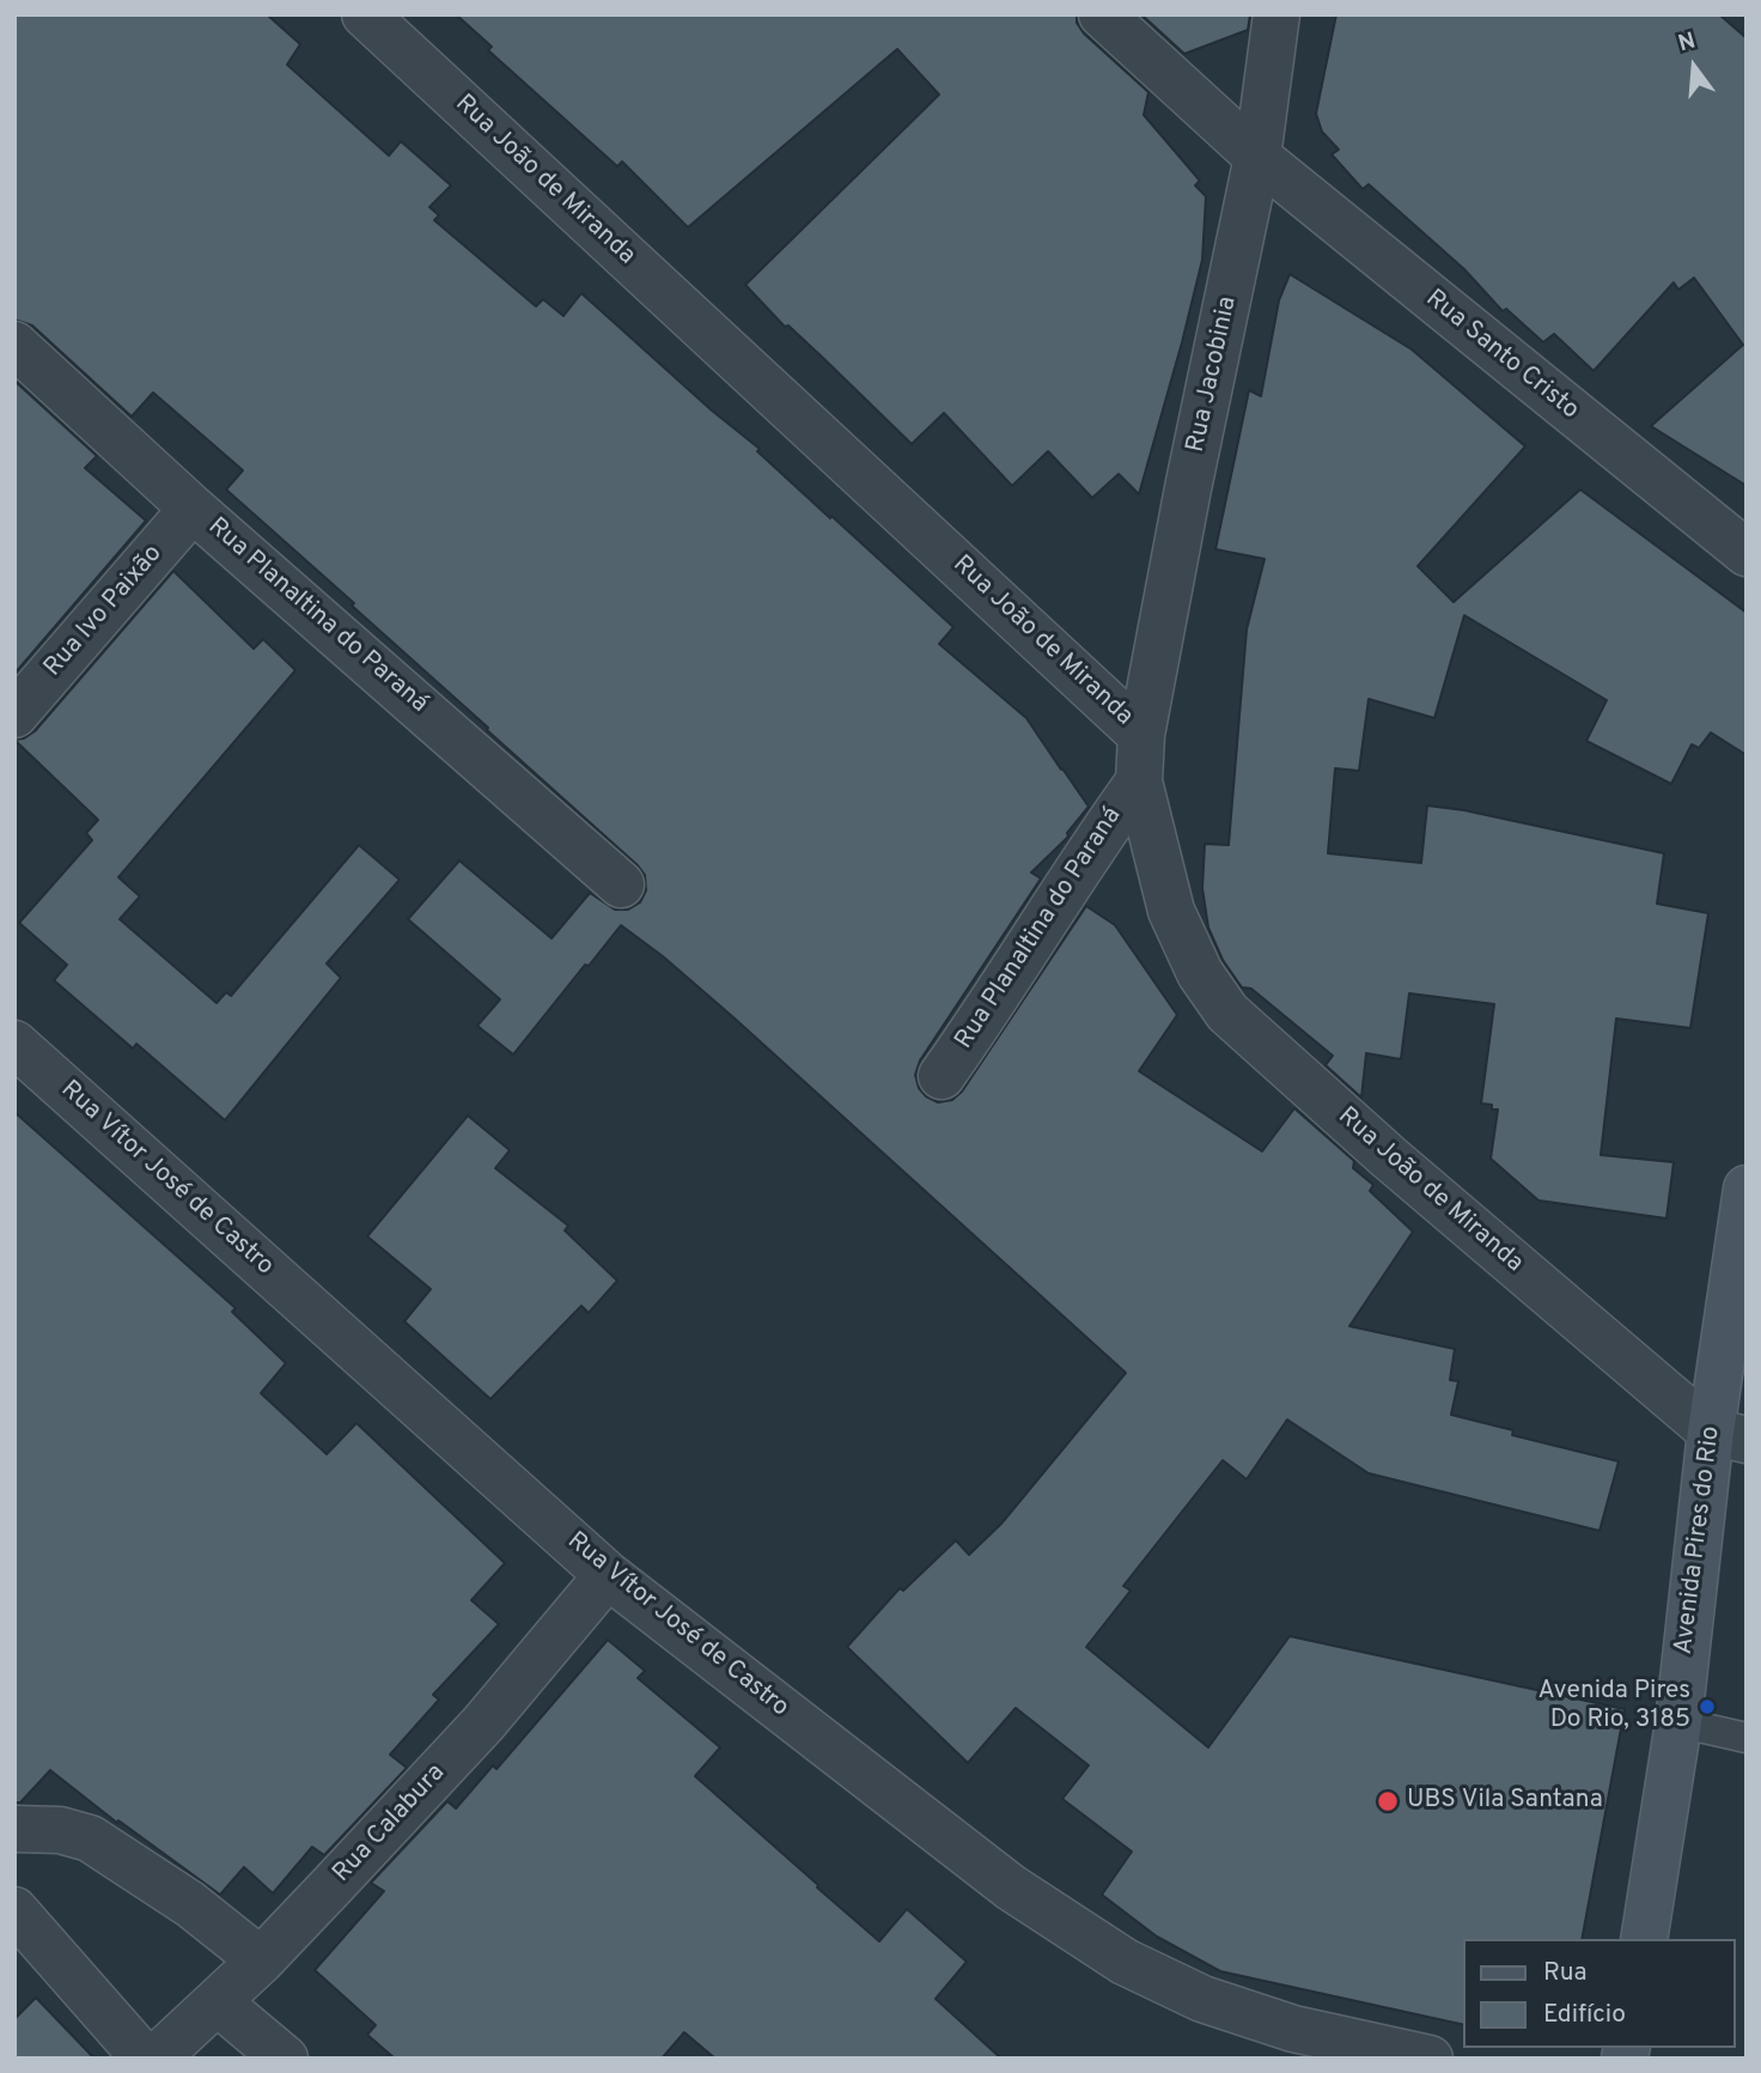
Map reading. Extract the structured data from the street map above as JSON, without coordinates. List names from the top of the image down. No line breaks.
{"streets":{"main road":["Avenida Pires do Rio"],"street":["Rua João de Miranda","Rua Santo Cristo","Rua Jacobinia","Rua Ivo Paixão","Rua Planaltina do Paraná","Rua Vítor José de Castro","Rua Calabura"]},"crossings":[["Rua João de Miranda","Rua Jacobinia"],["Rua João de Miranda","Rua Planaltina do Paraná"],["Rua João de Miranda","Avenida Pires do Rio"],["Rua Santo Cristo","Rua Jacobinia"],["Rua Ivo Paixão","Rua Planaltina do Paraná"],["Rua Vítor José de Castro","Rua Calabura"]],"places":["Avenida Pires Do Rio, 3185","UBS Vila Santana"],"legend":["Rua","Edifício"],"north":"top"}
